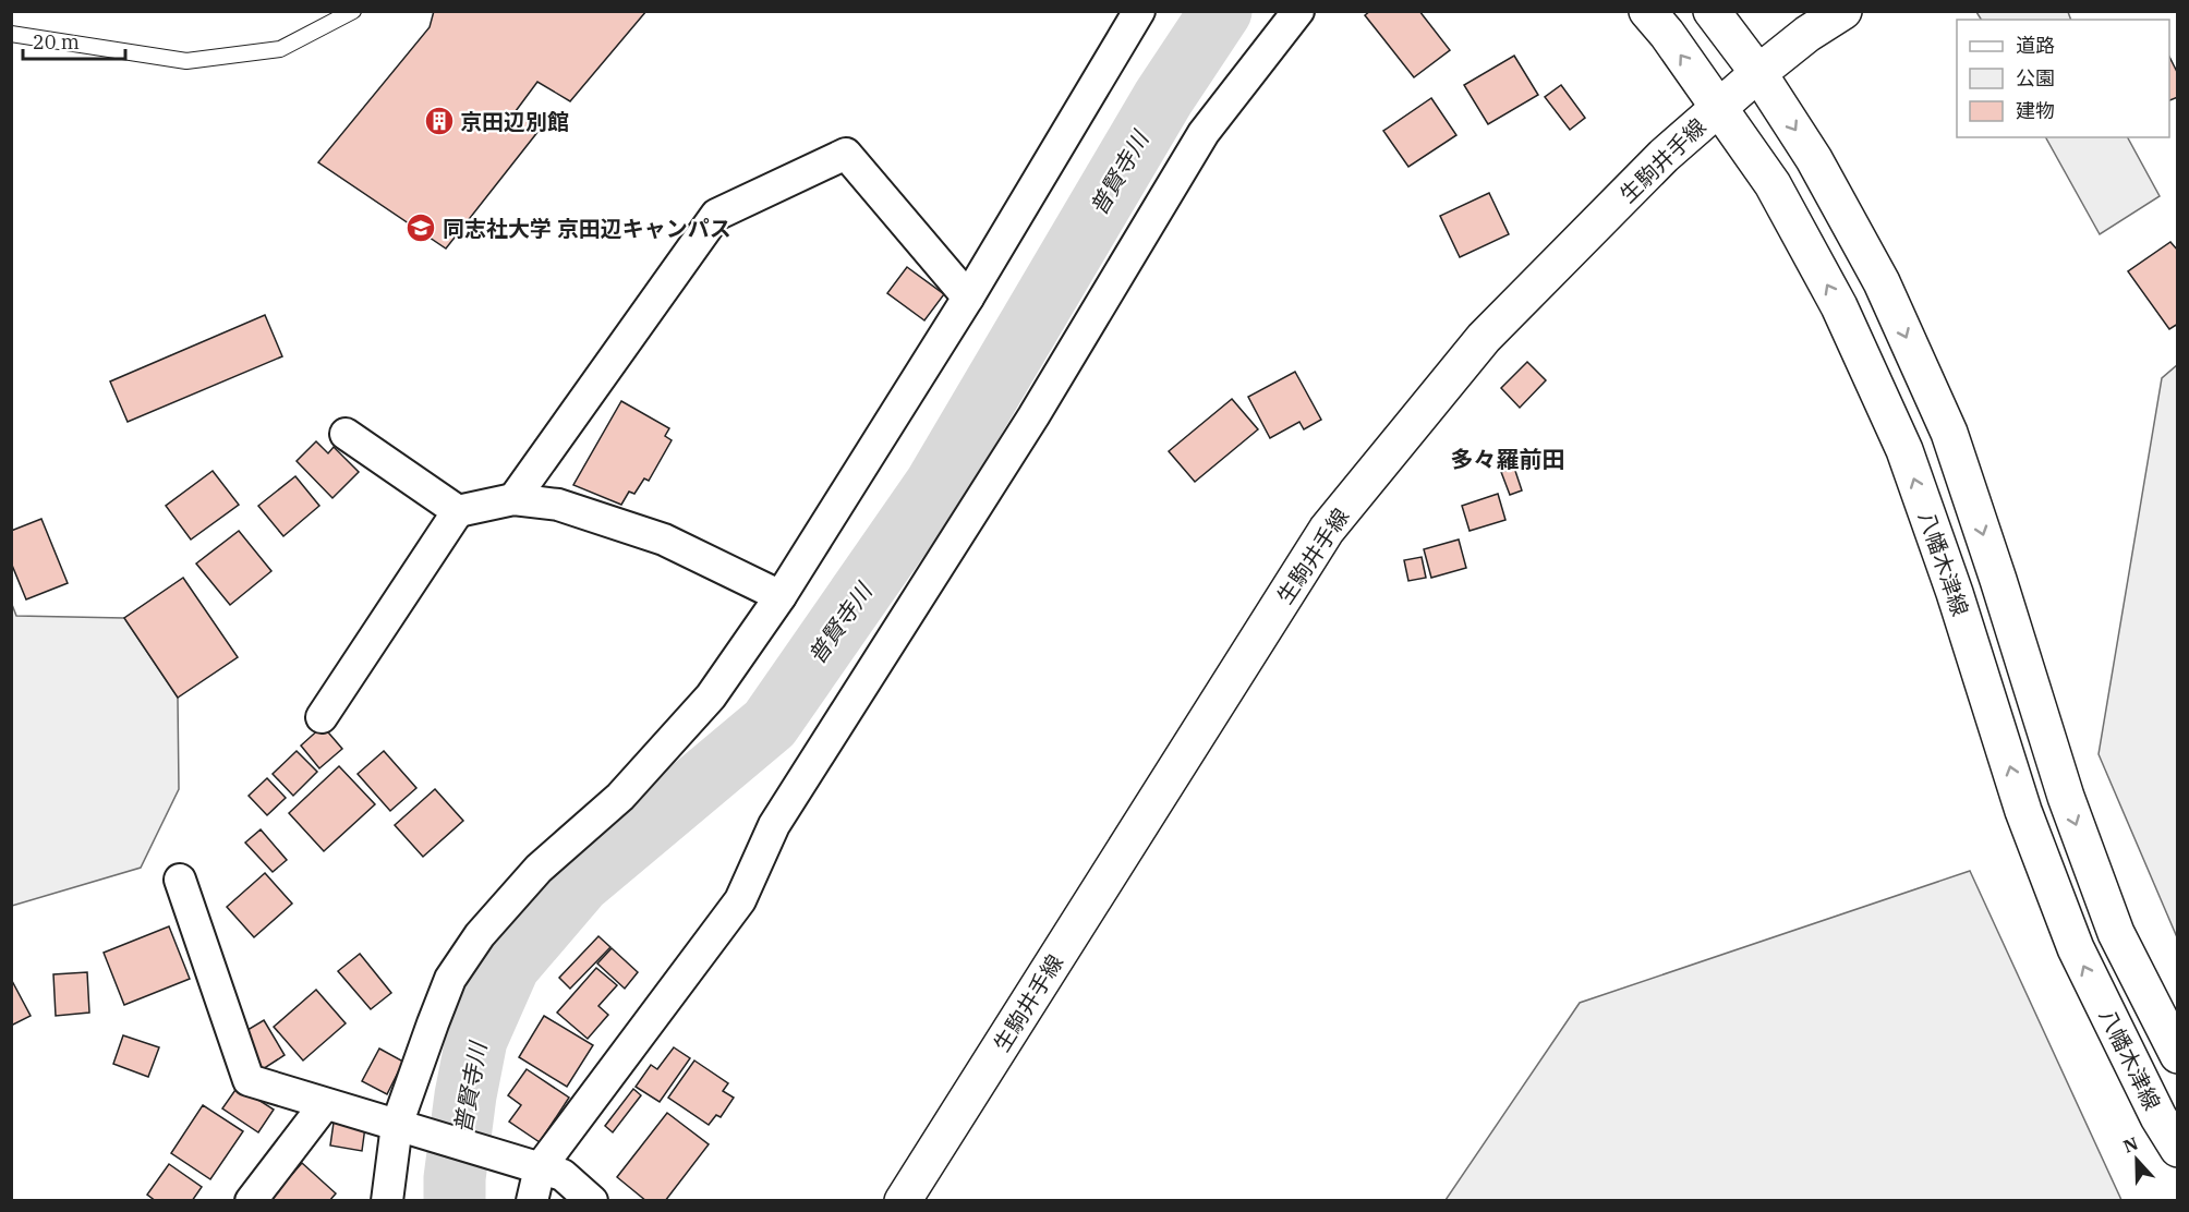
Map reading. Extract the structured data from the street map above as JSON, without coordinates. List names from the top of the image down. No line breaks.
{"streets":{"main road":["生駒井手線","八幡木津線"]},"crossings":[["生駒井手線","八幡木津線"]],"districts":["多々羅前田"],"water":["普賢寺川"],"places":{"building":["京田辺別館"],"school or university":["同志社大学 京田辺キャンパス"]},"legend":["道路","公園","建物"],"scale_bar":"20 m","north":"top"}
